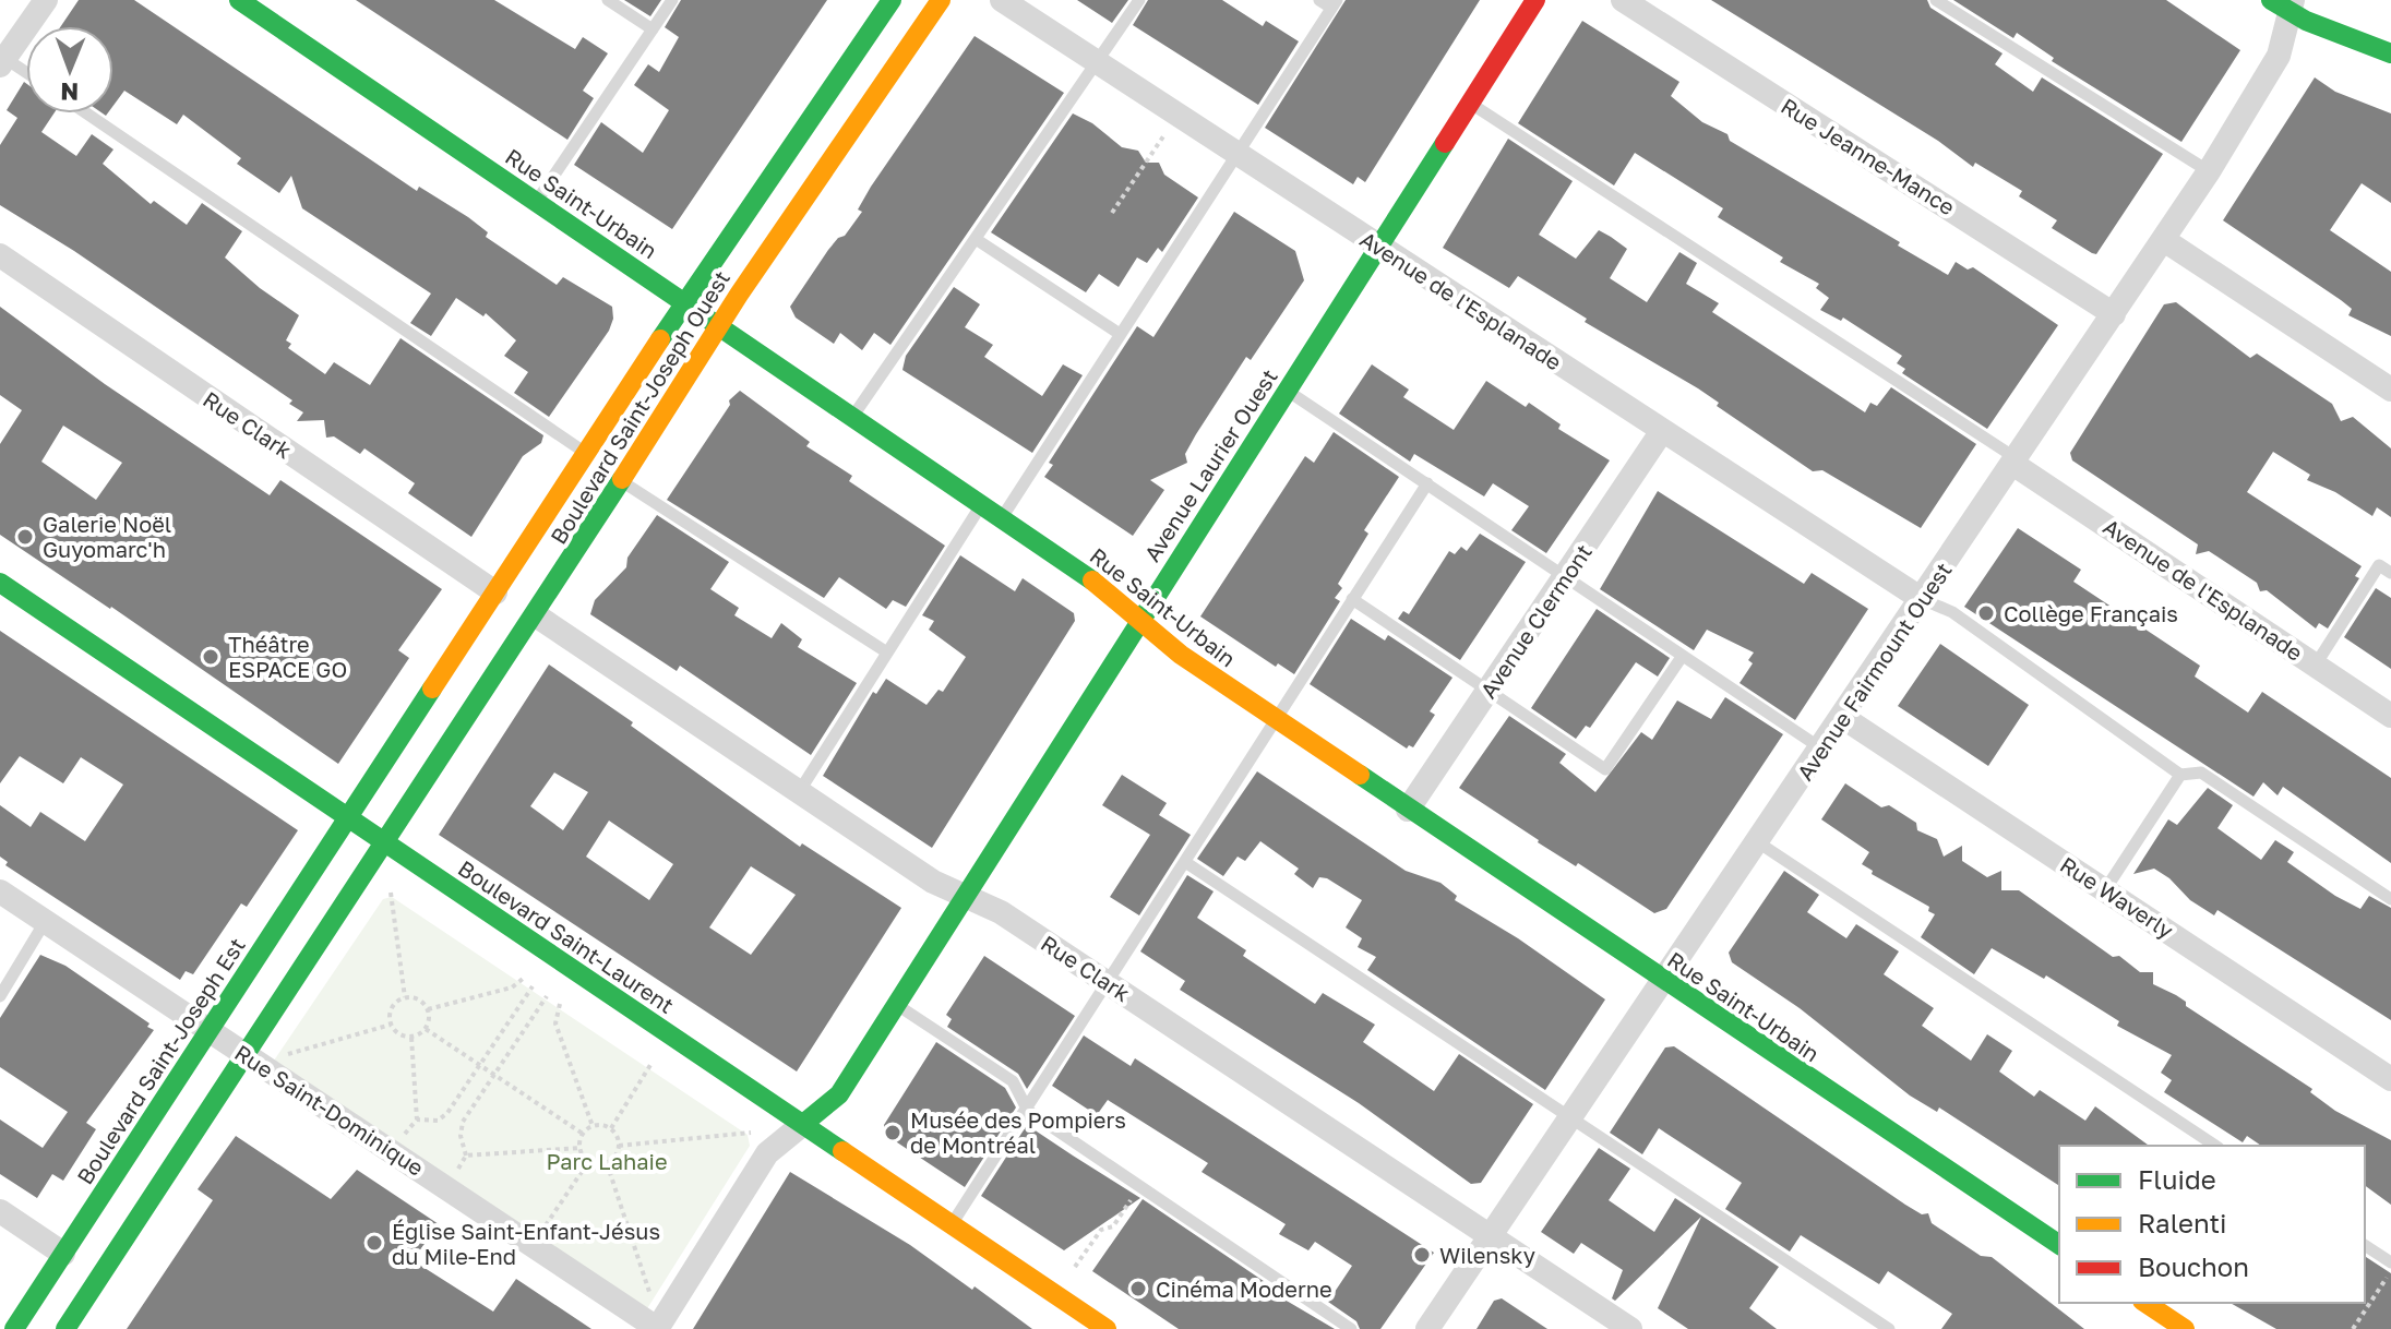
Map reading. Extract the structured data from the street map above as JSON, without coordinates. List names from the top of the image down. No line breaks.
{"streets":{"main road":["Rue Saint-Urbain","Boulevard Saint-Joseph Ouest","Avenue Laurier Ouest","Boulevard Saint-Laurent","Boulevard Saint-Joseph Est"],"street":["Rue Jeanne-Mance","Avenue de l'Esplanade","Rue Clark","Avenue Clermont","Avenue Fairmount Ouest","Rue Waverly","Rue Saint-Dominique"]},"crossings":[["Rue Jeanne-Mance","Avenue Fairmount Ouest"],["Rue Saint-Urbain","Boulevard Saint-Joseph Ouest"],["Rue Saint-Urbain","Avenue Laurier Ouest"],["Rue Saint-Urbain","Avenue Clermont"],["Rue Saint-Urbain","Avenue Fairmount Ouest"],["Avenue de l'Esplanade","Avenue Laurier Ouest"],["Avenue de l'Esplanade","Avenue Clermont"],["Avenue de l'Esplanade","Avenue Fairmount Ouest"],["Boulevard Saint-Joseph Ouest","Rue Clark"],["Boulevard Saint-Joseph Ouest","Boulevard Saint-Laurent"],["Boulevard Saint-Joseph Ouest","Boulevard Saint-Joseph Est"],["Rue Clark","Avenue Laurier Ouest"],["Rue Clark","Avenue Fairmount Ouest"],["Avenue Laurier Ouest","Boulevard Saint-Laurent"],["Avenue Fairmount Ouest","Rue Waverly"],["Boulevard Saint-Laurent","Boulevard Saint-Joseph Est"],["Boulevard Saint-Joseph Est","Rue Saint-Dominique"]],"parks":["Parc Lahaie"],"places":["Galerie Noël Guyomarc'h","Collège Français","Théâtre ESPACE GO","Musée des Pompiers de Montréal","Église Saint-Enfant-Jésus du Mile-End","Wilensky","Cinéma Moderne"],"legend":["Fluide","Ralenti","Bouchon"],"north":"bottom"}
